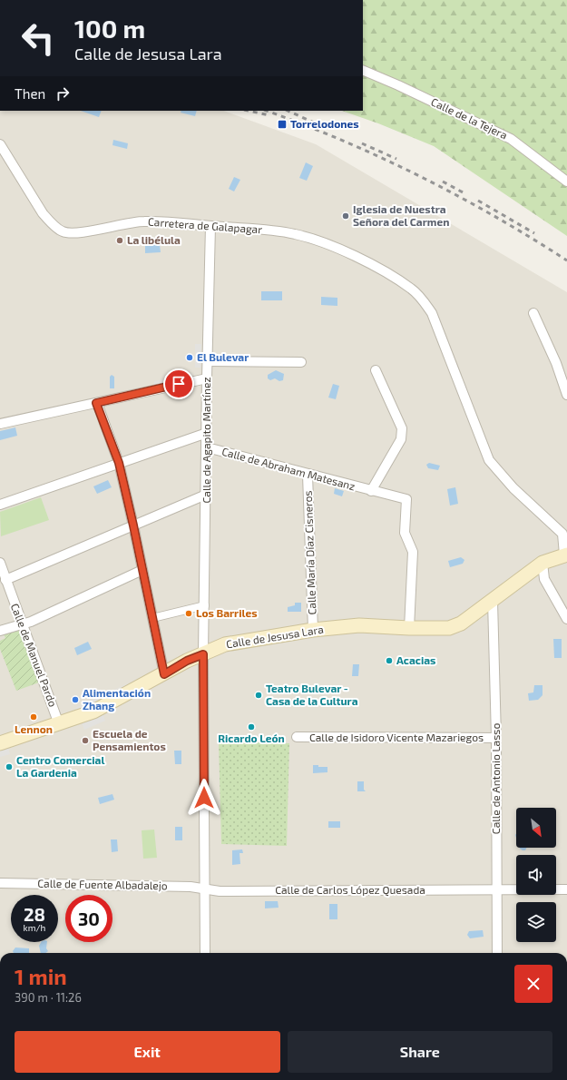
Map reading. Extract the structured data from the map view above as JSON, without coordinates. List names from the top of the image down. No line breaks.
{"streets":{"main road":["Calle de Jesusa Lara"],"street":["Calle de la Tejera","Carretera de Galapagar","Calle de Agapito Martínez","Calle de Abraham Matesanz","Calle María Díaz Cisneros","Calle de Manuel Pardo","Calle de Isidoro Vicente Mazariegos","Calle de Antonio Lasso","Calle de Fuente Albadalejo","Calle de Carlos López Quesada"]},"crossings":[["Carretera de Galapagar","Calle de Agapito Martínez"],["Calle de Agapito Martínez","Calle de Abraham Matesanz"],["Calle de Agapito Martínez","Calle de Jesusa Lara"],["Calle de Agapito Martínez","Calle de Fuente Albadalejo"],["Calle de Agapito Martínez","Calle de Carlos López Quesada"],["Calle de Abraham Matesanz","Calle María Díaz Cisneros"],["Calle de Abraham Matesanz","Calle de Jesusa Lara"],["Calle María Díaz Cisneros","Calle de Jesusa Lara"],["Calle de Jesusa Lara","Calle de Manuel Pardo"],["Calle de Jesusa Lara","Calle de Antonio Lasso"],["Calle de Isidoro Vicente Mazariegos","Calle de Antonio Lasso"],["Calle de Antonio Lasso","Calle de Carlos López Quesada"],["Calle de Fuente Albadalejo","Calle de Carlos López Quesada"]],"places":{"transit":["Torrelodones"],"other":["Iglesia de Nuestra Señora del Carmen","La libélula","El Bulevar","Los Barriles","Acacias","Teatro Bulevar - Casa de la Cultura","Alimentación Zhang","Lennon","Ricardo León","Escuela de Pensamientos","Centro Comercial La Gardenia"]},"north":"bottom right","page":{"turn":["100 m","Calle de Jesusa Lara"],"then":"Then","speed":"28 km/h","limit":"30","heading":["1 min","390 m · 11:26"],"buttons":["Exit","Share"]}}
